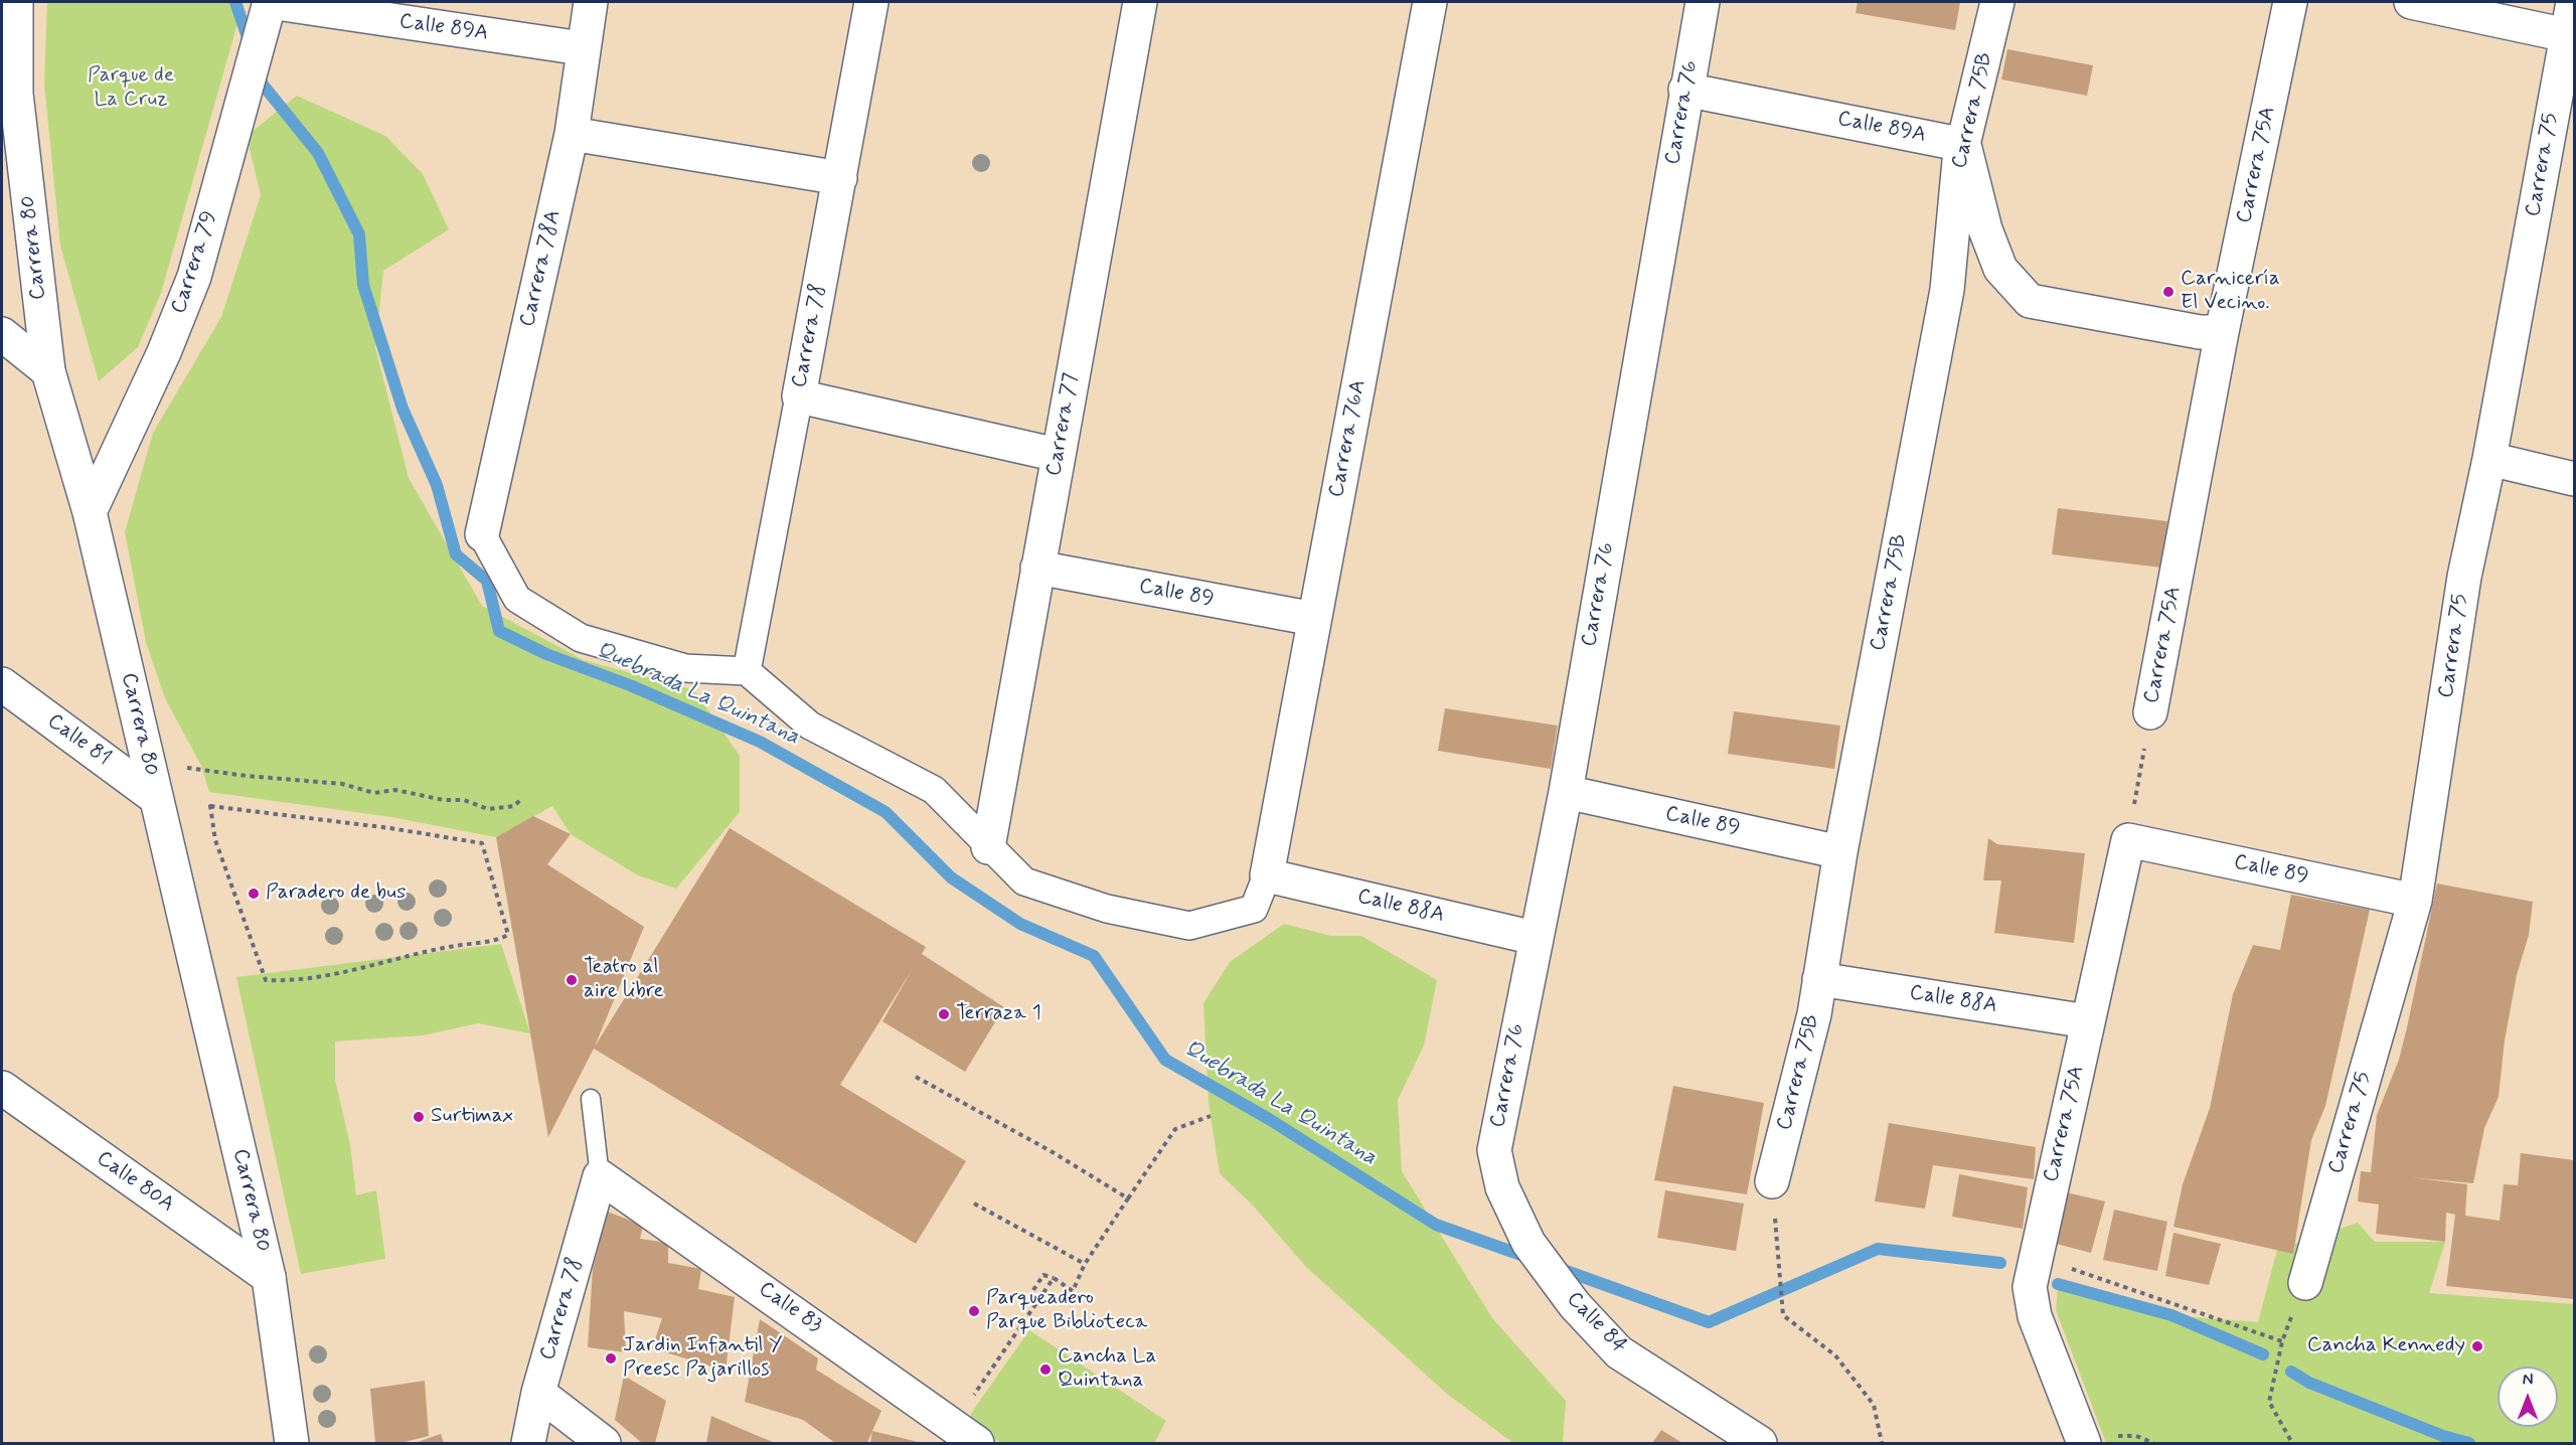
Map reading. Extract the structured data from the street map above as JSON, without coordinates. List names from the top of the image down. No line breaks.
{"streets":{"street":["Calle 89A","Carrera 75B","Carrera 76","Carrera 75A","Carrera 75","Carrera 80","Carrera 79","Carrera 78A","Carrera 78","Carrera 77","Carrera 76A","Calle 89","Calle 81","Calle 88A","Calle 80A","Calle 83","Calle 84"]},"crossings":[["Calle 89A","Carrera 75B"],["Calle 89A","Carrera 76"],["Calle 89A","Carrera 79"],["Calle 89A","Carrera 78A"],["Carrera 75B","Calle 89"],["Carrera 75B","Calle 88A"],["Carrera 76","Calle 89"],["Carrera 76","Calle 88A"],["Carrera 76","Calle 84"],["Carrera 75A","Calle 89"],["Carrera 75A","Calle 88A"],["Carrera 75","Calle 89"],["Carrera 80","Carrera 79"],["Carrera 80","Calle 81"],["Carrera 80","Calle 80A"],["Carrera 78","Calle 83"],["Carrera 77","Calle 89"],["Carrera 76A","Calle 89"],["Carrera 76A","Calle 88A"]],"water":["Quebrada La Quintana"],"parks":["Parque de La Cruz"],"places":["Carnicería El Vecino.","Paradero de bus","Teatro al aire libre","Terraza 1","Surtimax","Parqueadero Parque Biblioteca","Cancha Kennedy","Jardin Infantil Y Preesc Pajarillos","Cancha La Quintana"],"north":"top"}
